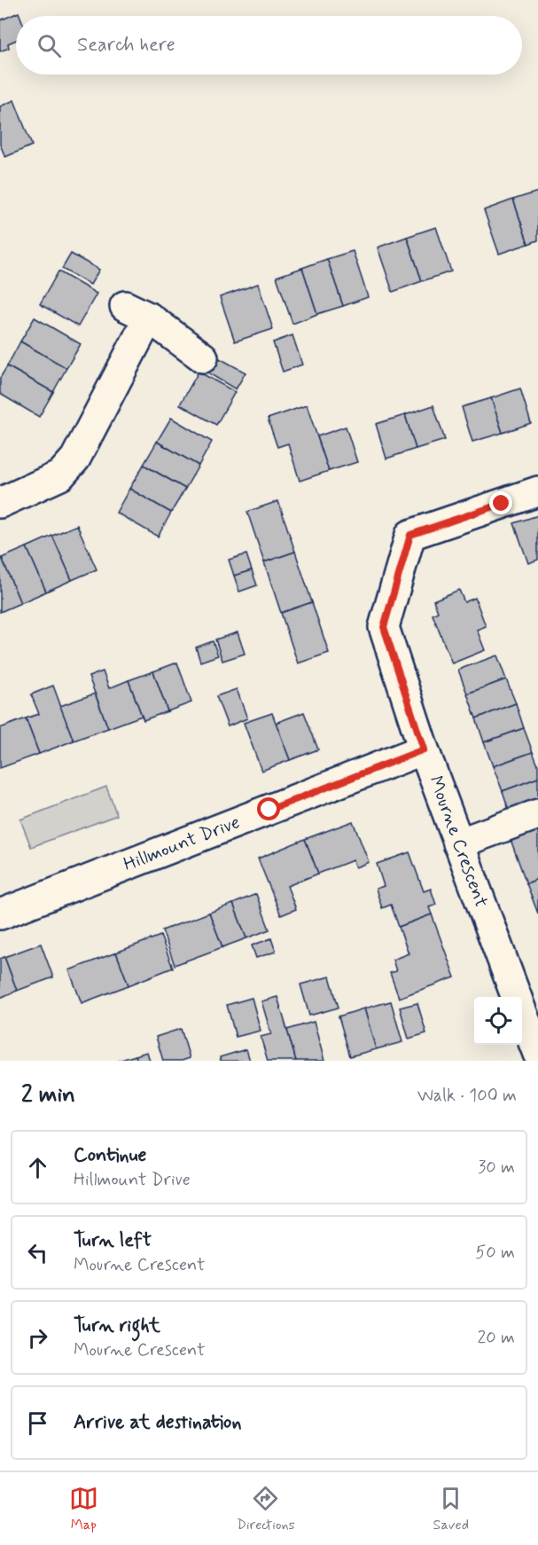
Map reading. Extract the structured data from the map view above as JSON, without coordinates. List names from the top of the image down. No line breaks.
{"streets":{"street":["Mourne Crescent","Hillmount Drive"]},"crossings":[["Mourne Crescent","Hillmount Drive"]],"page":{"search":"Search here","heading":["2 min","Walk · 100 m"],"list":[["Continue","Hillmount Drive","30 m"],["Turn left","Mourne Crescent","50 m"],["Turn right","Mourne Crescent","20 m"],"Arrive at destination"],"nav":["Map","Directions","Saved"]}}
